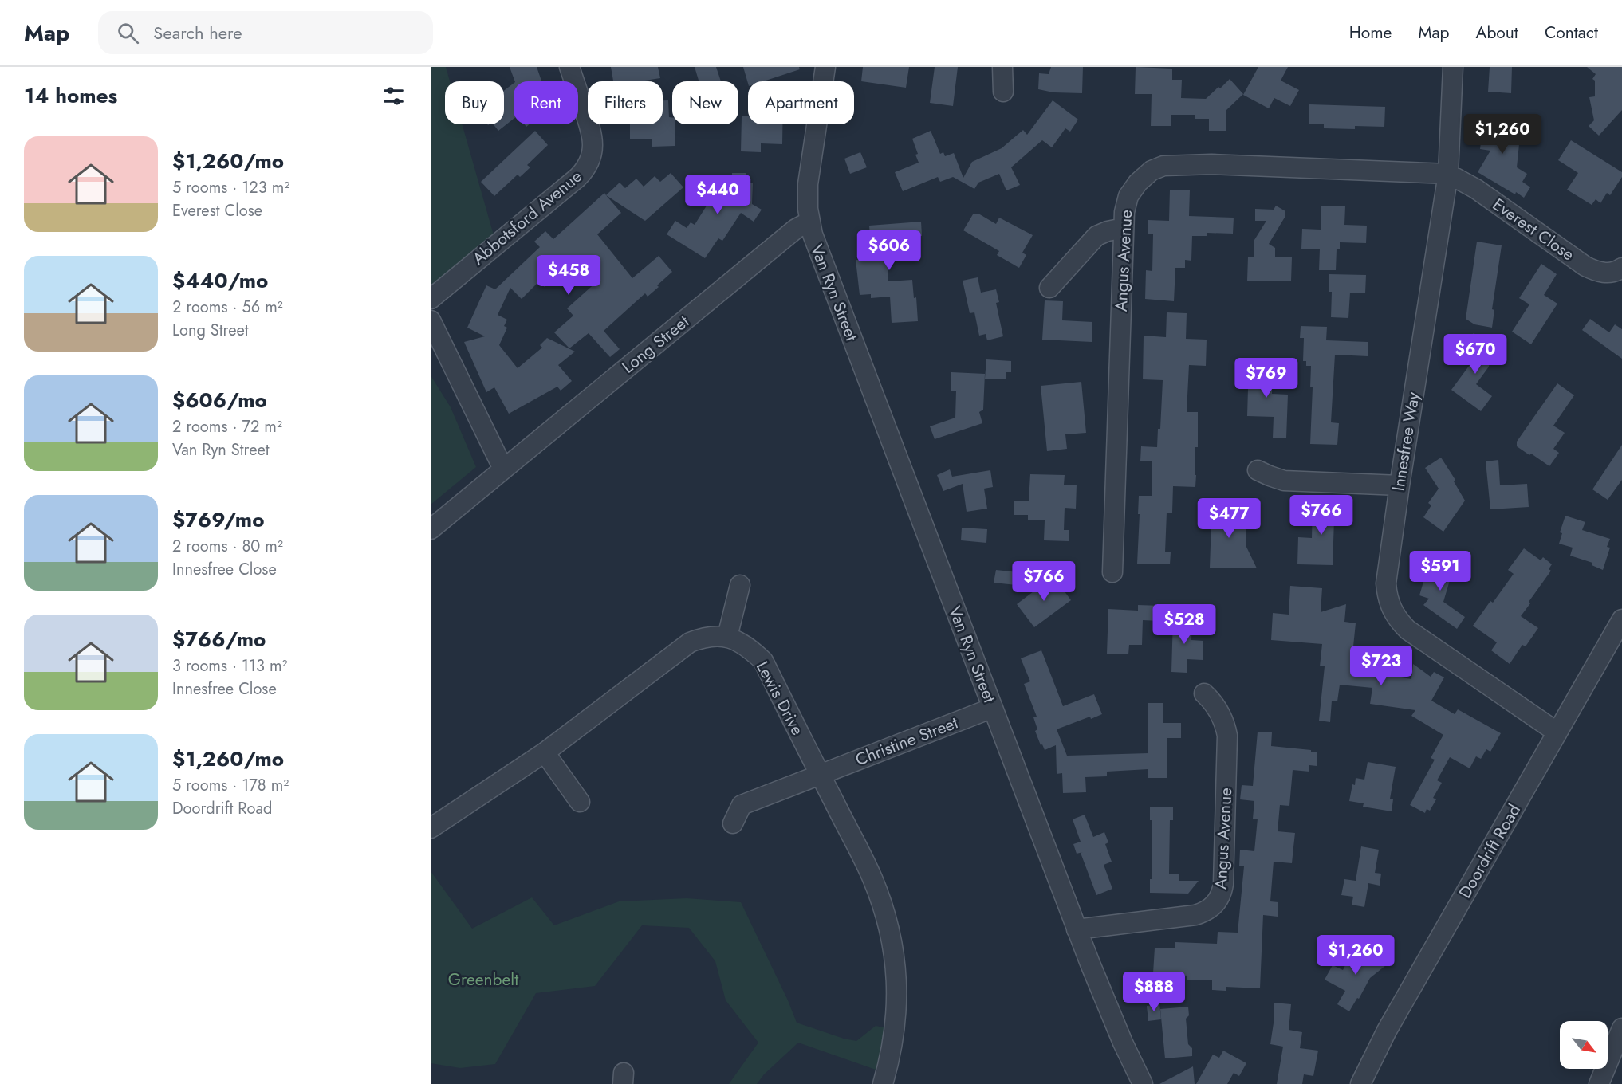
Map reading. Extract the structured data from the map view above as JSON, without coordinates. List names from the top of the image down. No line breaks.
{"streets":{"street":["Abbotsford Avenue","Everest Close","Angus Avenue","Van Ryn Street","Long Street","Innesfree Way","Lewis Drive","Christine Street","Doordrift Road"]},"crossings":[["Everest Close","Angus Avenue"],["Everest Close","Innesfree Way"],["Angus Avenue","Van Ryn Street"],["Angus Avenue","Innesfree Way"],["Van Ryn Street","Long Street"],["Van Ryn Street","Christine Street"],["Innesfree Way","Doordrift Road"],["Lewis Drive","Christine Street"]],"parks":["Greenbelt"],"north":"bottom right","page":{"header":"Map","search":"Search here","nav":["Home","Map","About","Contact"],"heading":"14 homes","chip":["Buy","Rent","Filters","New","Apartment"],"price":["$1,260","$440","$606","$458","$670","$769","$766","$477","$591","$766","$528","$723","$1,260","$888"],"list":[{"name":"$1,260/mo","note":"5 rooms · 123 m² · Everest Close"},{"name":"$440/mo","note":"2 rooms · 56 m² · Long Street"},{"name":"$606/mo","note":"2 rooms · 72 m² · Van Ryn Street"},{"name":"$769/mo","note":"2 rooms · 80 m² · Innesfree Close"},{"name":"$766/mo","note":"3 rooms · 113 m² · Innesfree Close"},{"name":"$1,260/mo","note":"5 rooms · 178 m² · Doordrift Road"}]}}
